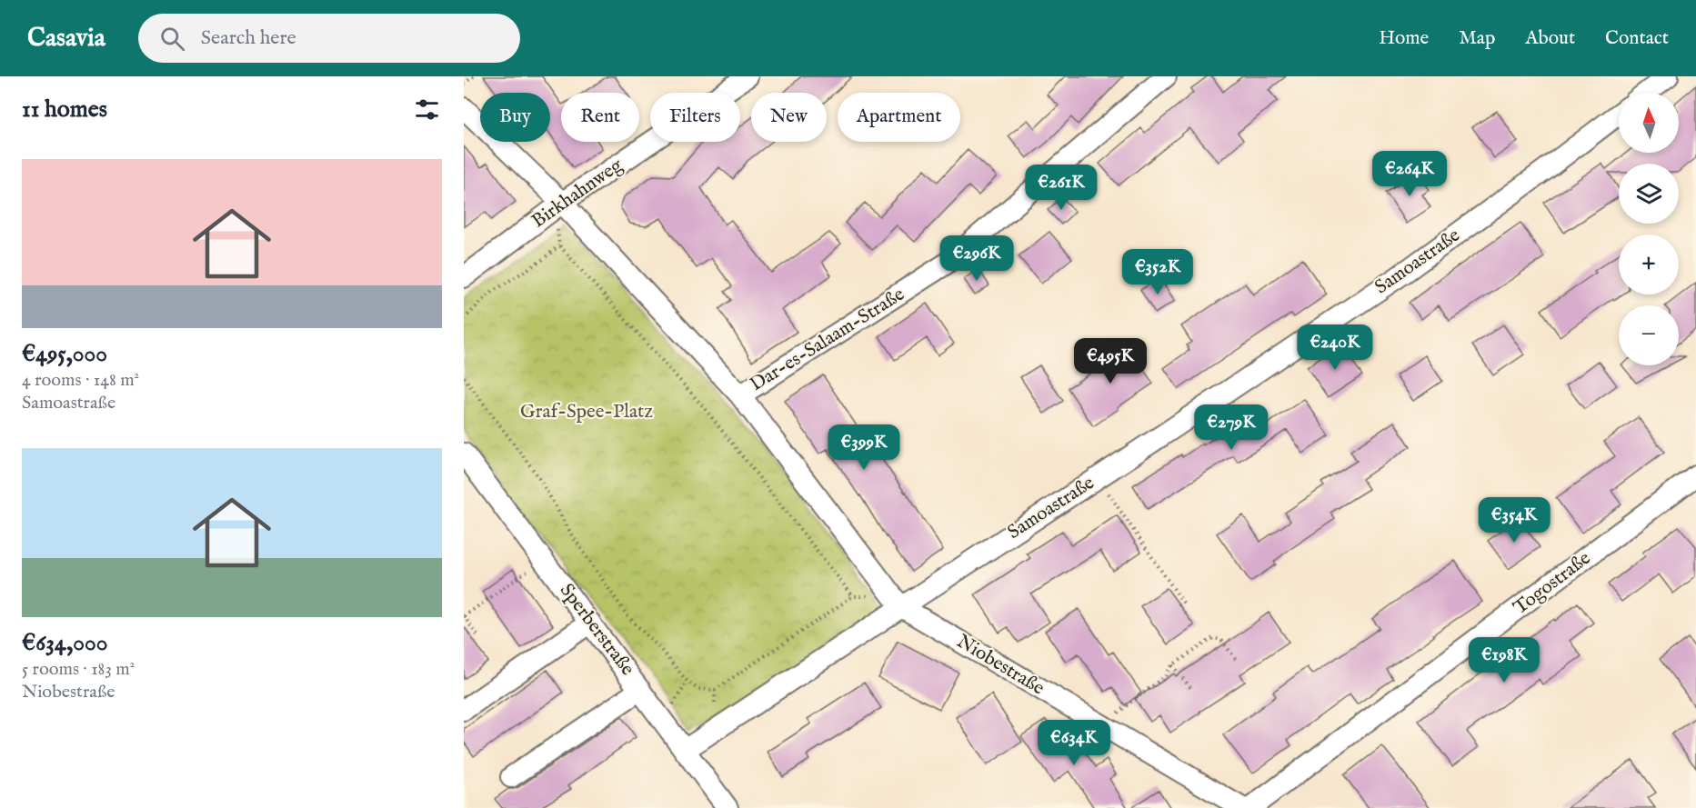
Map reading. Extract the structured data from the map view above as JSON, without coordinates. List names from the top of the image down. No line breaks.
{"streets":{"street":["Birkhahnweg","Samoastraße","Dar-es-Salaam-Straße","Togostraße","Sperberstraße","Niobestraße"]},"crossings":[["Samoastraße","Niobestraße"]],"parks":["Graf-Spee-Platz"],"north":"top","page":{"header":"Casavia","search":"Search here","nav":["Home","Map","About","Contact"],"heading":"11 homes","map_buttons":["+","−"],"chip":["Buy","Rent","Filters","New","Apartment"],"list":[{"name":"€495,000","note":"4 rooms · 148 m² · Samoastraße"},{"name":"€634,000","note":"5 rooms · 183 m² · Niobestraße"}],"price":["€264K","€261K","€296K","€352K","€240K","€495K","€279K","€399K","€354K","€198K","€634K"]}}
